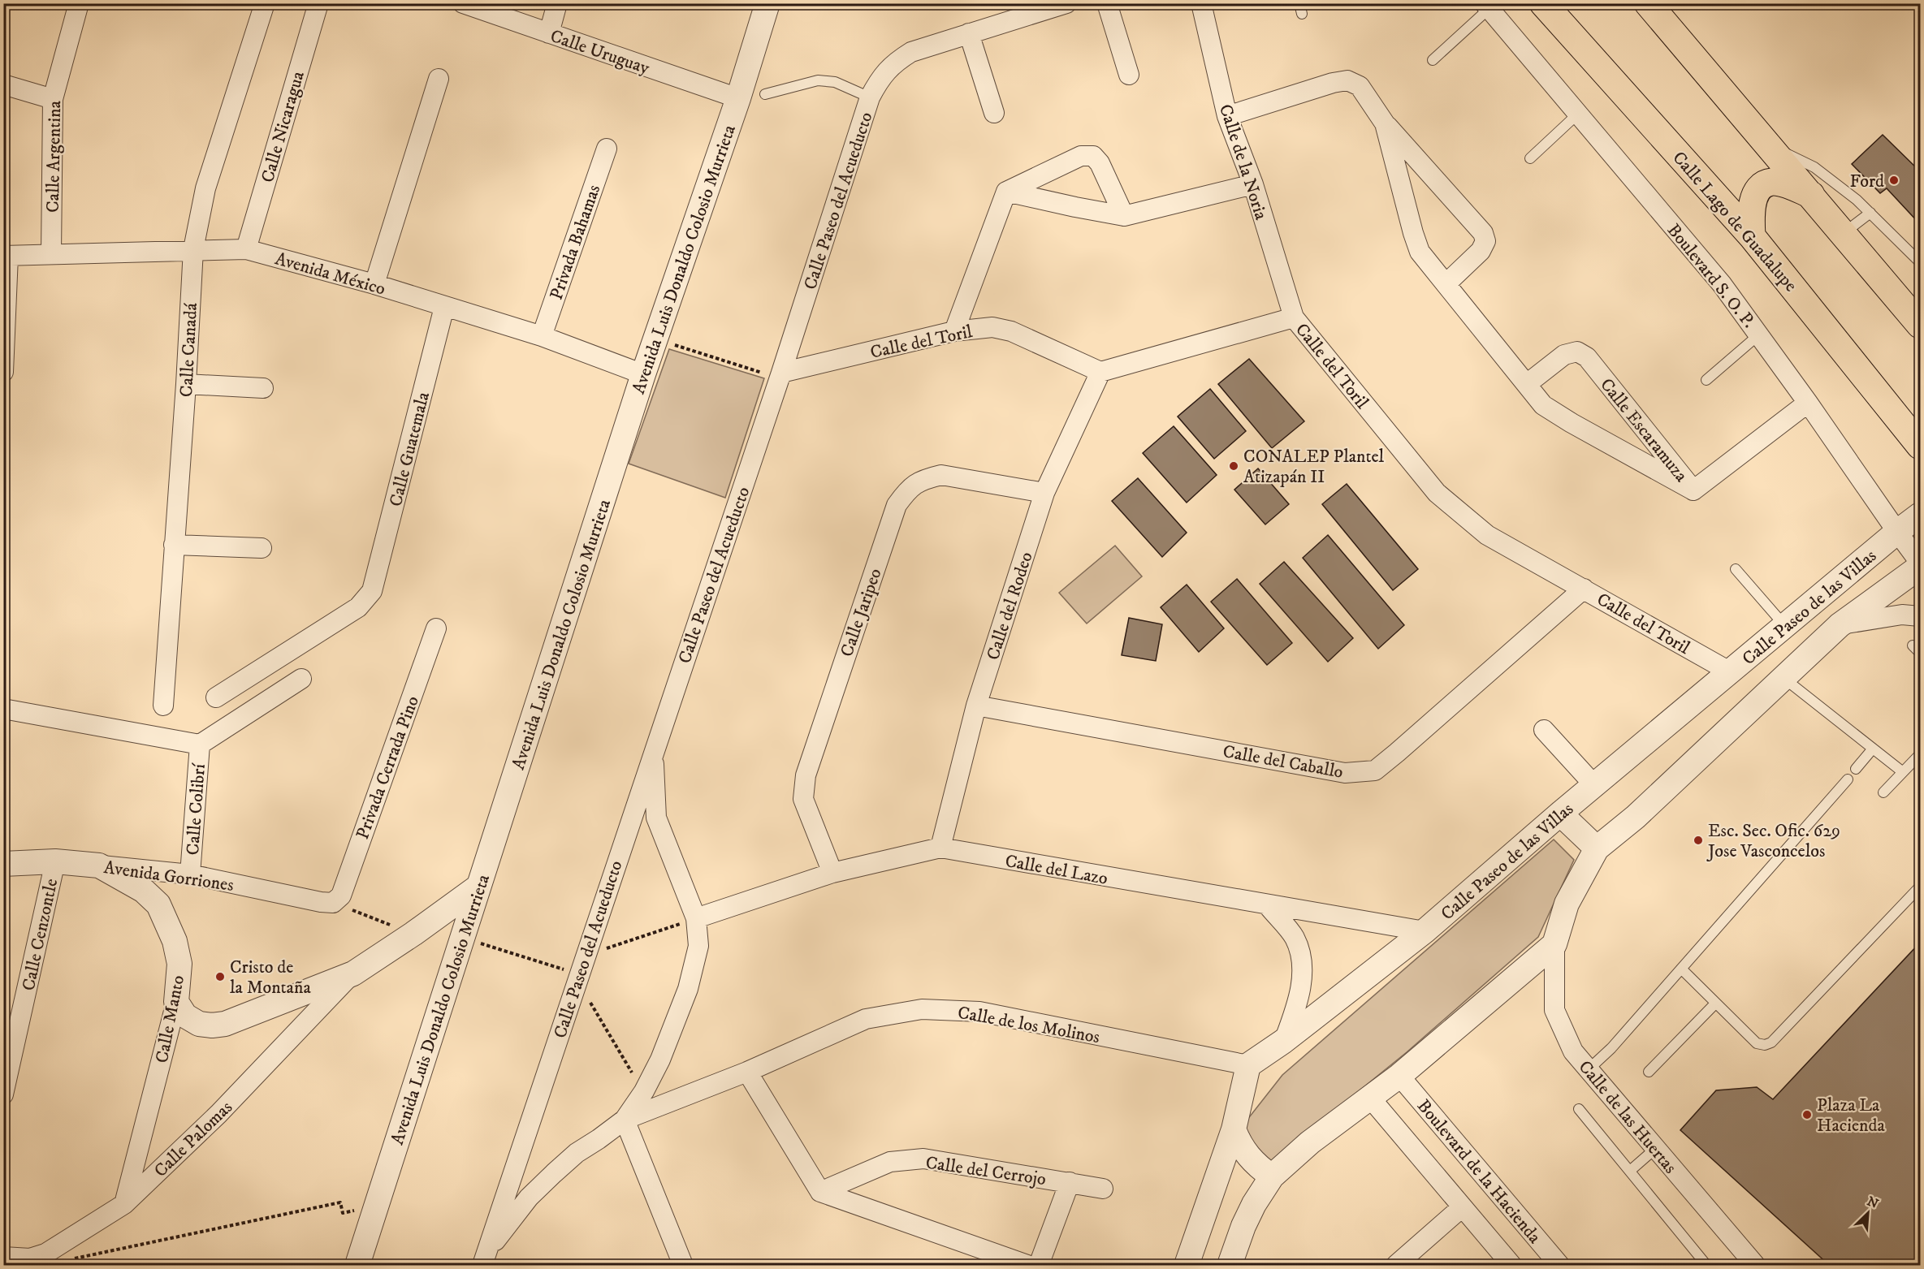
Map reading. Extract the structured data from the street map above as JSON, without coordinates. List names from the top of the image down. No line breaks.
{"streets":{"main road":["Calle Lago de Guadalupe"],"street":["Calle Uruguay","Calle Nicaragua","Calle Argentina","Calle de la Noria","Calle Paseo del Acueducto","Privada Bahamas","Avenida Luis Donaldo Colosio Murrieta","Avenida México","Boulevard S. O. P.","Calle del Toril","Calle Canadá","Calle Escaramuza","Calle Guatemala","Calle del Rodeo","Calle Paseo de las Villas","Calle Jaripeo","Calle del Caballo","Privada Cerrada Pino","Calle Colibrí","Calle del Lazo","Avenida Gorriones","Calle Cenzontle","Calle Manto","Calle de los Molinos","Calle de las Huertas","Calle Palomas","Calle del Cerrojo","Boulevard de la Hacienda"]},"crossings":[["Calle Uruguay","Avenida Luis Donaldo Colosio Murrieta"],["Calle Nicaragua","Avenida México"],["Calle Argentina","Avenida México"],["Calle de la Noria","Calle del Toril"],["Calle Paseo del Acueducto","Calle del Toril"],["Calle Paseo del Acueducto","Calle de los Molinos"],["Privada Bahamas","Avenida México"],["Avenida Luis Donaldo Colosio Murrieta","Avenida México"],["Avenida México","Calle Canadá"],["Avenida México","Calle Guatemala"],["Boulevard S. O. P.","Calle Escaramuza"],["Boulevard S. O. P.","Calle Paseo de las Villas"],["Calle del Toril","Calle del Rodeo"],["Calle del Toril","Calle Paseo de las Villas"],["Calle del Toril","Calle del Caballo"],["Calle del Rodeo","Calle Jaripeo"],["Calle del Rodeo","Calle del Caballo"],["Calle del Rodeo","Calle del Lazo"],["Calle Paseo de las Villas","Calle del Lazo"],["Calle Paseo de las Villas","Calle de los Molinos"],["Calle Paseo de las Villas","Calle de las Huertas"],["Calle Jaripeo","Calle del Lazo"],["Privada Cerrada Pino","Avenida Gorriones"],["Calle Colibrí","Avenida Gorriones"],["Calle del Lazo","Calle de los Molinos"],["Avenida Gorriones","Calle Cenzontle"],["Avenida Gorriones","Calle Manto"],["Calle Manto","Calle Palomas"]],"places":["Ford","CONALEP Plantel Atizapán II","Esc. Sec. Ofic. 629 Jose Vasconcelos","Cristo de la Montaña","Plaza La Hacienda"],"north":"top right"}
